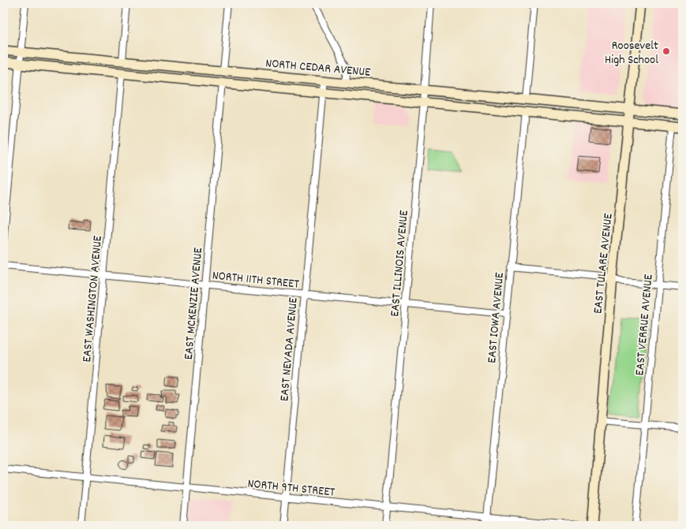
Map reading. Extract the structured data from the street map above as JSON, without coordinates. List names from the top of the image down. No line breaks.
{"streets":{"main road":["NORTH CEDAR AVENUE","EAST TULARE AVENUE"],"street":["EAST ILLINOIS AVENUE","NORTH 11TH STREET","EAST WASHINGTON AVENUE","EAST MCKENZIE AVENUE","EAST IOWA AVENUE","EAST VERRUE AVENUE","EAST NEVADA AVENUE","NORTH 9TH STREET"]},"crossings":[["NORTH CEDAR AVENUE","EAST ILLINOIS AVENUE"],["NORTH CEDAR AVENUE","EAST TULARE AVENUE"],["NORTH CEDAR AVENUE","EAST WASHINGTON AVENUE"],["NORTH CEDAR AVENUE","EAST MCKENZIE AVENUE"],["NORTH CEDAR AVENUE","EAST IOWA AVENUE"],["NORTH CEDAR AVENUE","EAST VERRUE AVENUE"],["NORTH CEDAR AVENUE","EAST NEVADA AVENUE"],["EAST ILLINOIS AVENUE","NORTH 11TH STREET"],["EAST ILLINOIS AVENUE","NORTH 9TH STREET"],["NORTH 11TH STREET","EAST WASHINGTON AVENUE"],["NORTH 11TH STREET","EAST MCKENZIE AVENUE"],["NORTH 11TH STREET","EAST IOWA AVENUE"],["NORTH 11TH STREET","EAST NEVADA AVENUE"],["EAST WASHINGTON AVENUE","NORTH 9TH STREET"],["EAST MCKENZIE AVENUE","NORTH 9TH STREET"],["EAST IOWA AVENUE","NORTH 9TH STREET"],["EAST NEVADA AVENUE","NORTH 9TH STREET"]],"places":["Roosevelt High School"]}
